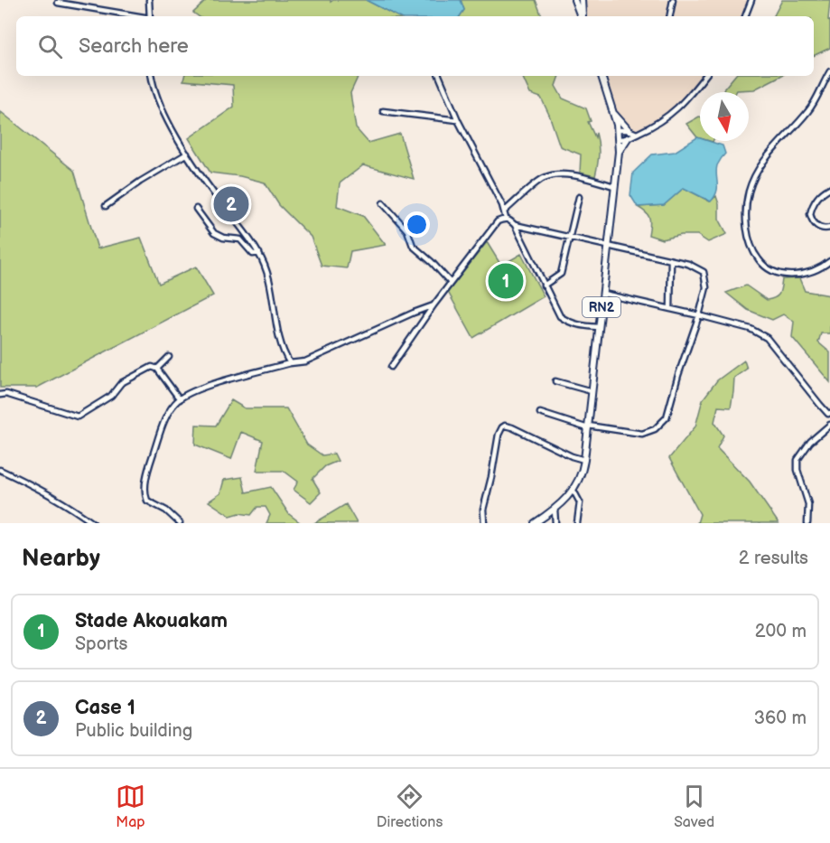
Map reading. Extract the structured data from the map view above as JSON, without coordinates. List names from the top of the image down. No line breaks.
{"streets":{"highway":["RN2"]},"north":"bottom","page":{"search":"Search here","pins":["2","1"],"heading":["Nearby","2 results"],"list":[{"mark":"1","name":"Stade Akouakam","note":"Sports","value":"200 m"},{"mark":"2","name":"Case 1","note":"Public building","value":"360 m"}],"nav":["Map","Directions","Saved"]}}
